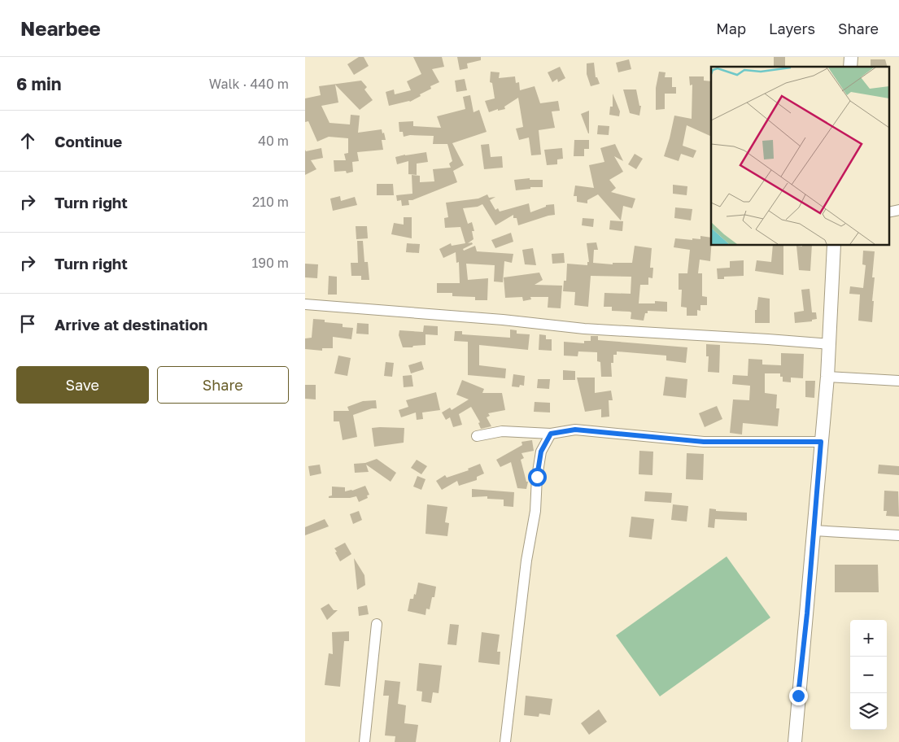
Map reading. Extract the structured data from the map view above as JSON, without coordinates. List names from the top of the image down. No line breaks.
{"page":{"header":"Nearbee","nav":["Map","Layers","Share"],"heading":["6 min","Walk · 440 m"],"list":[["Continue","40 m"],["Turn right","210 m"],["Turn right","190 m"],"Arrive at destination"],"buttons":["Save","Share"],"map_buttons":["+","−"]}}
